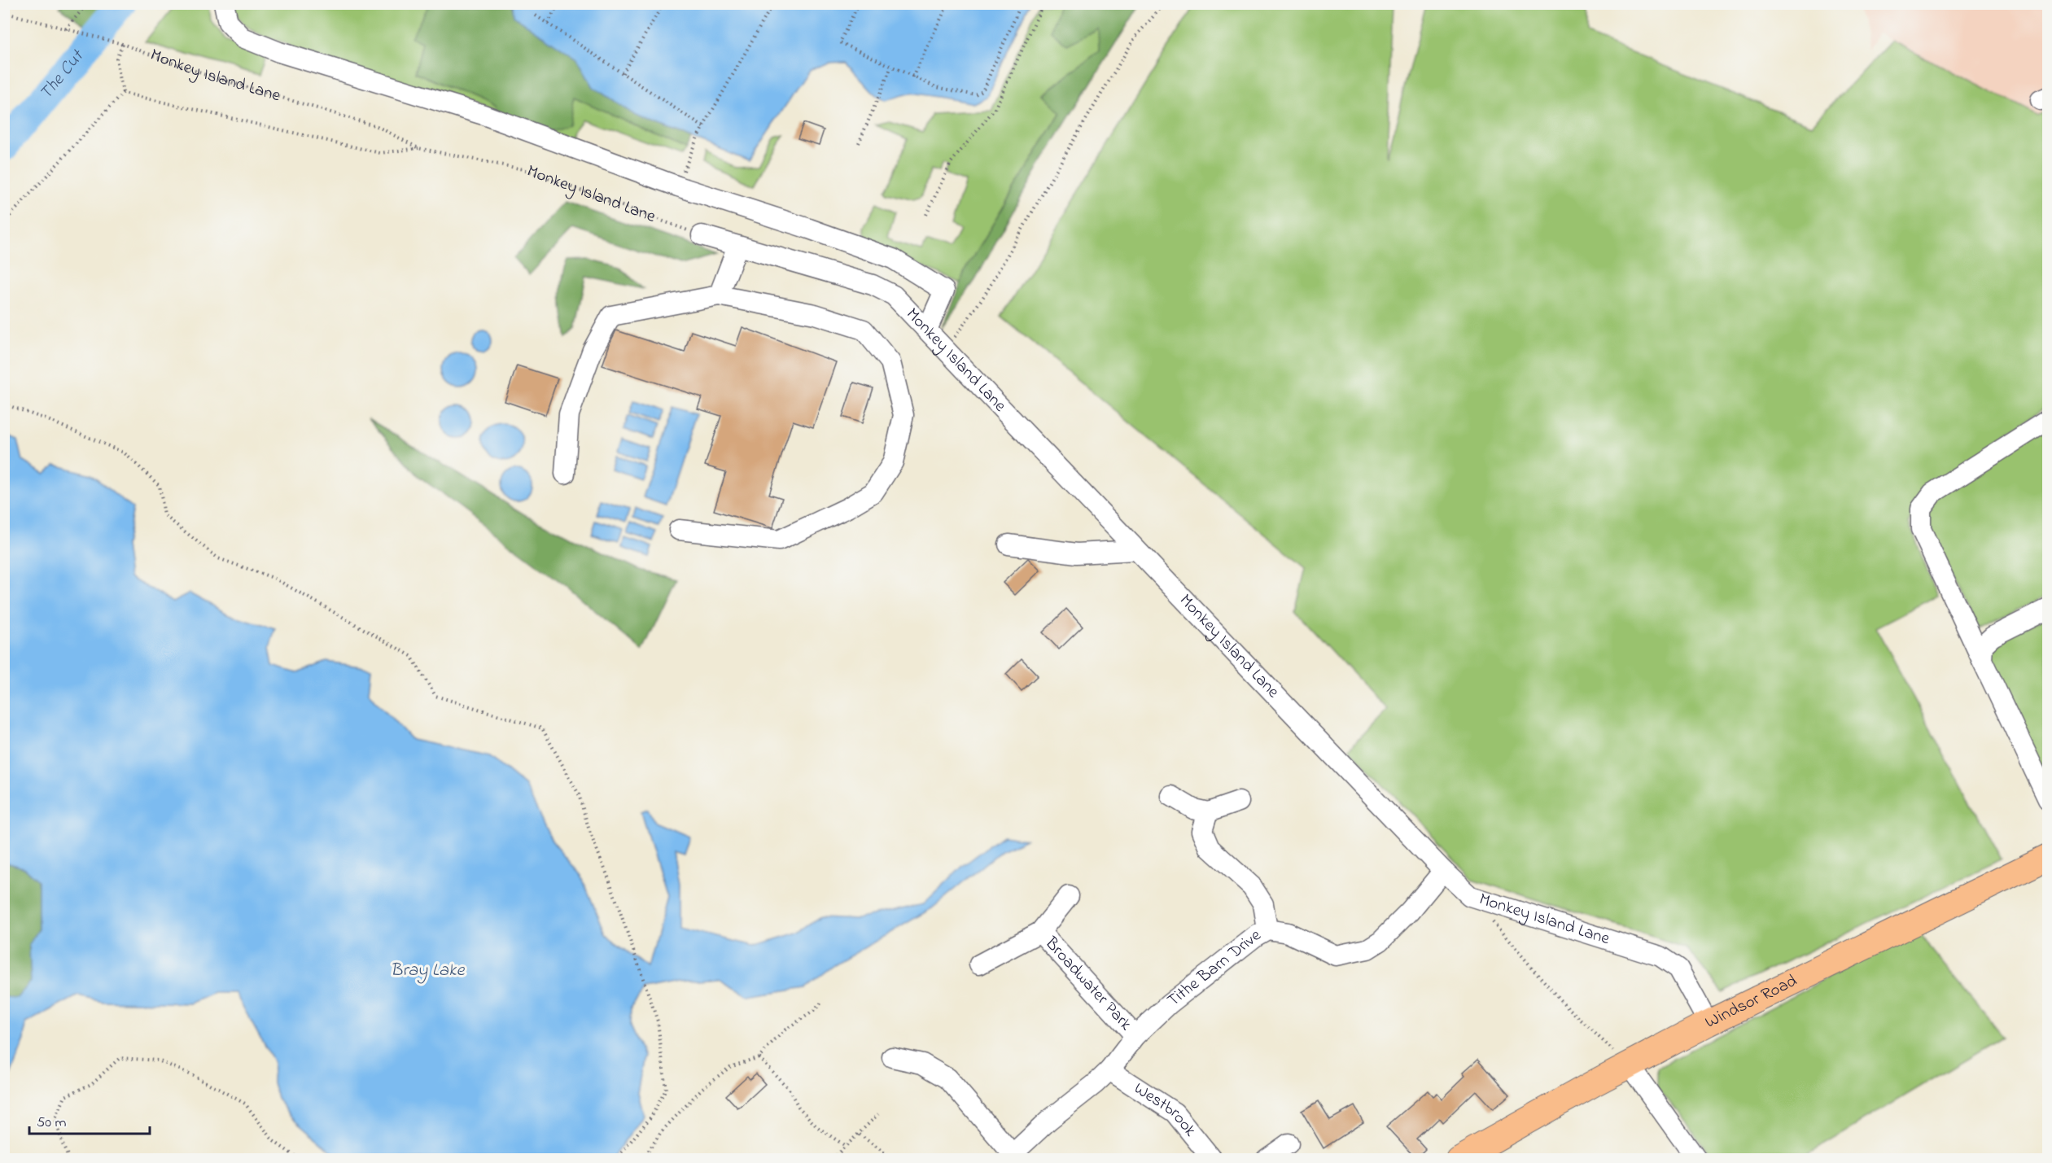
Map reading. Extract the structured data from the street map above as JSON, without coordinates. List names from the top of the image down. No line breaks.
{"streets":{"main road":["Windsor Road"],"street":["Monkey Island Lane","Tithe Barn Drive","Broadwater Park","Westbrook"]},"crossings":[["Monkey Island Lane","Tithe Barn Drive"],["Monkey Island Lane","Windsor Road"],["Tithe Barn Drive","Broadwater Park"],["Tithe Barn Drive","Westbrook"]],"water":["The Cut","Bray Lake"],"scale_bar":"50 m"}
